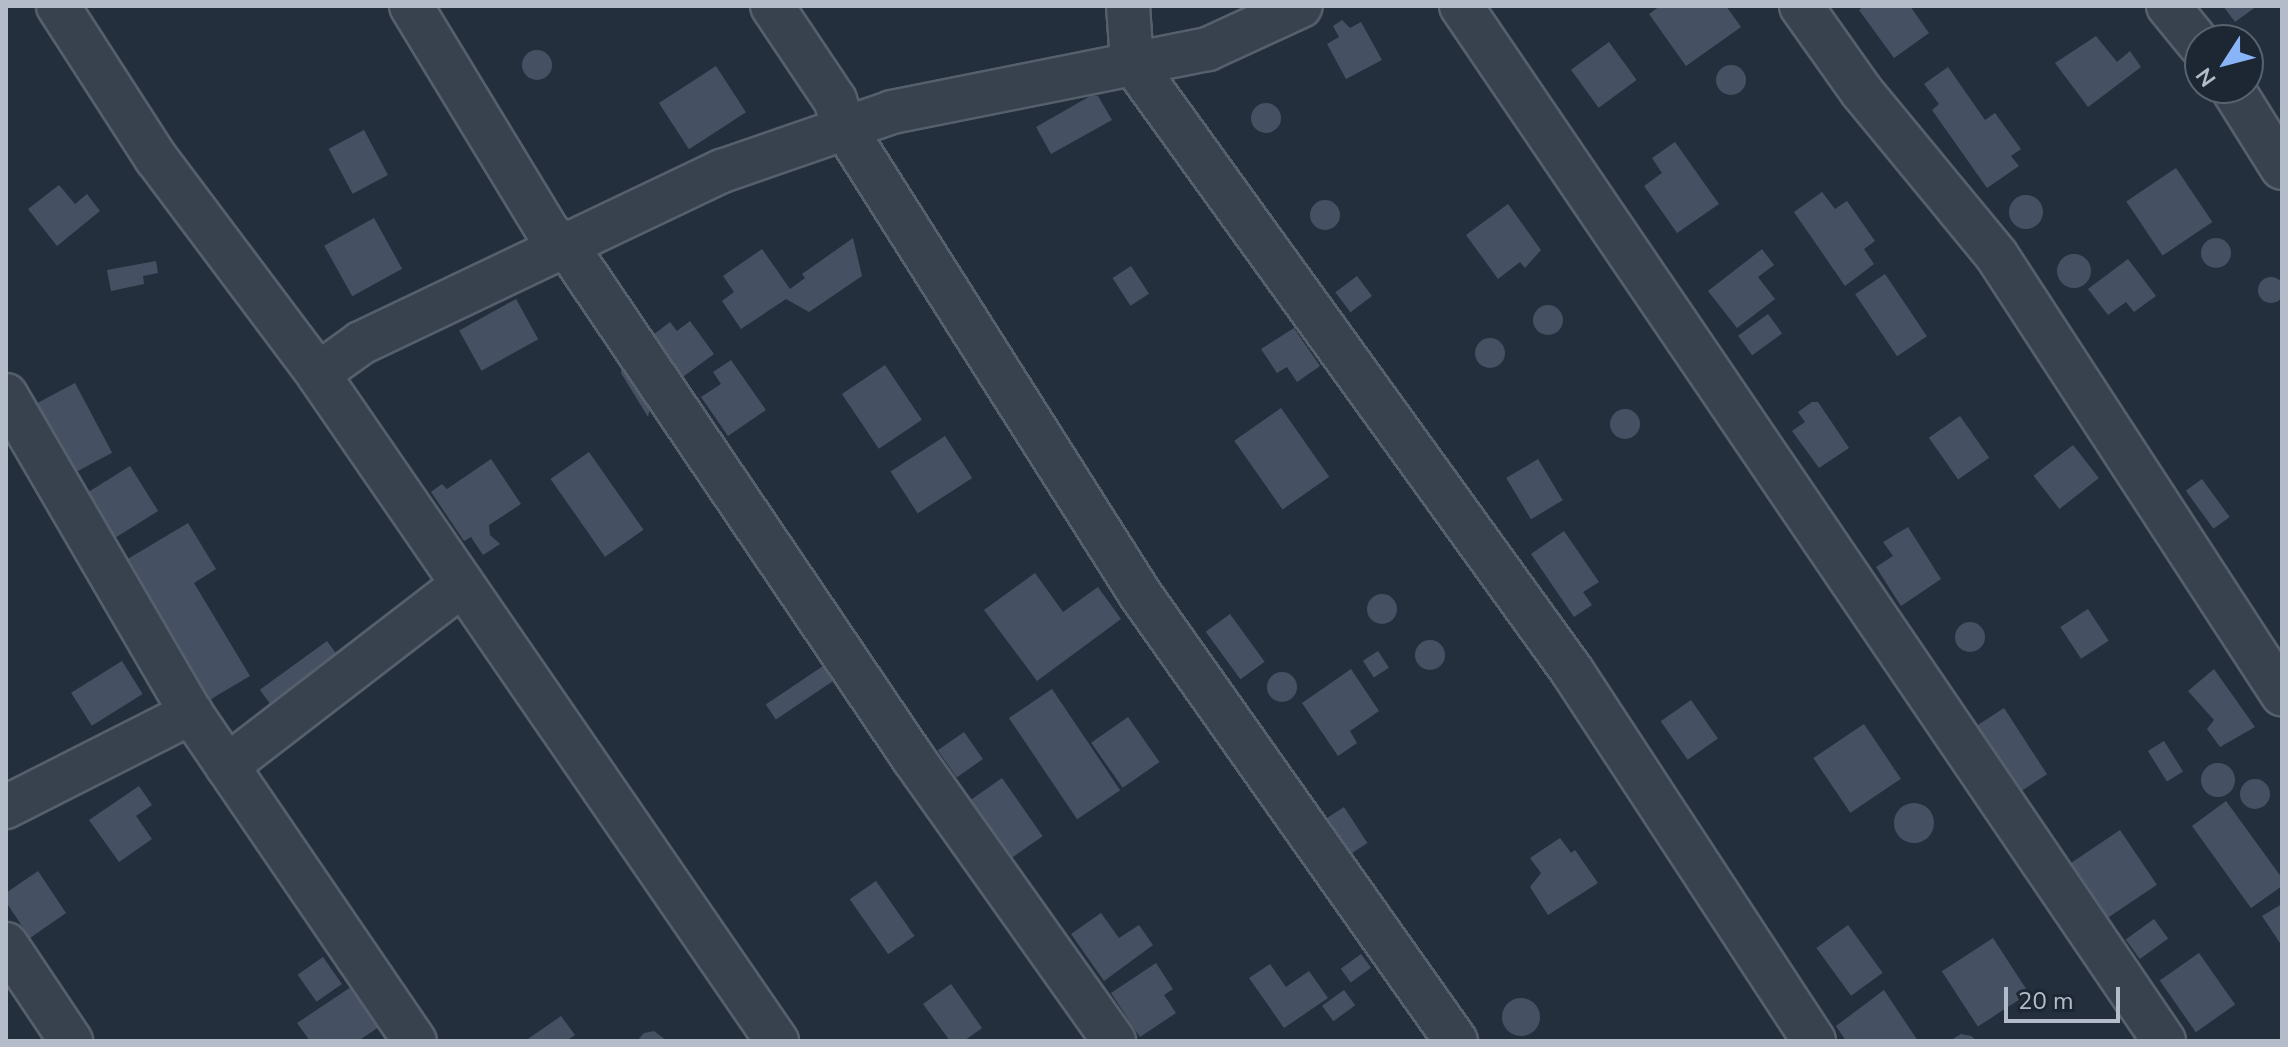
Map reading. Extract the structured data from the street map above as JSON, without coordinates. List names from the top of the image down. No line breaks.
{"scale_bar":"20 m","north":"bottom left"}
